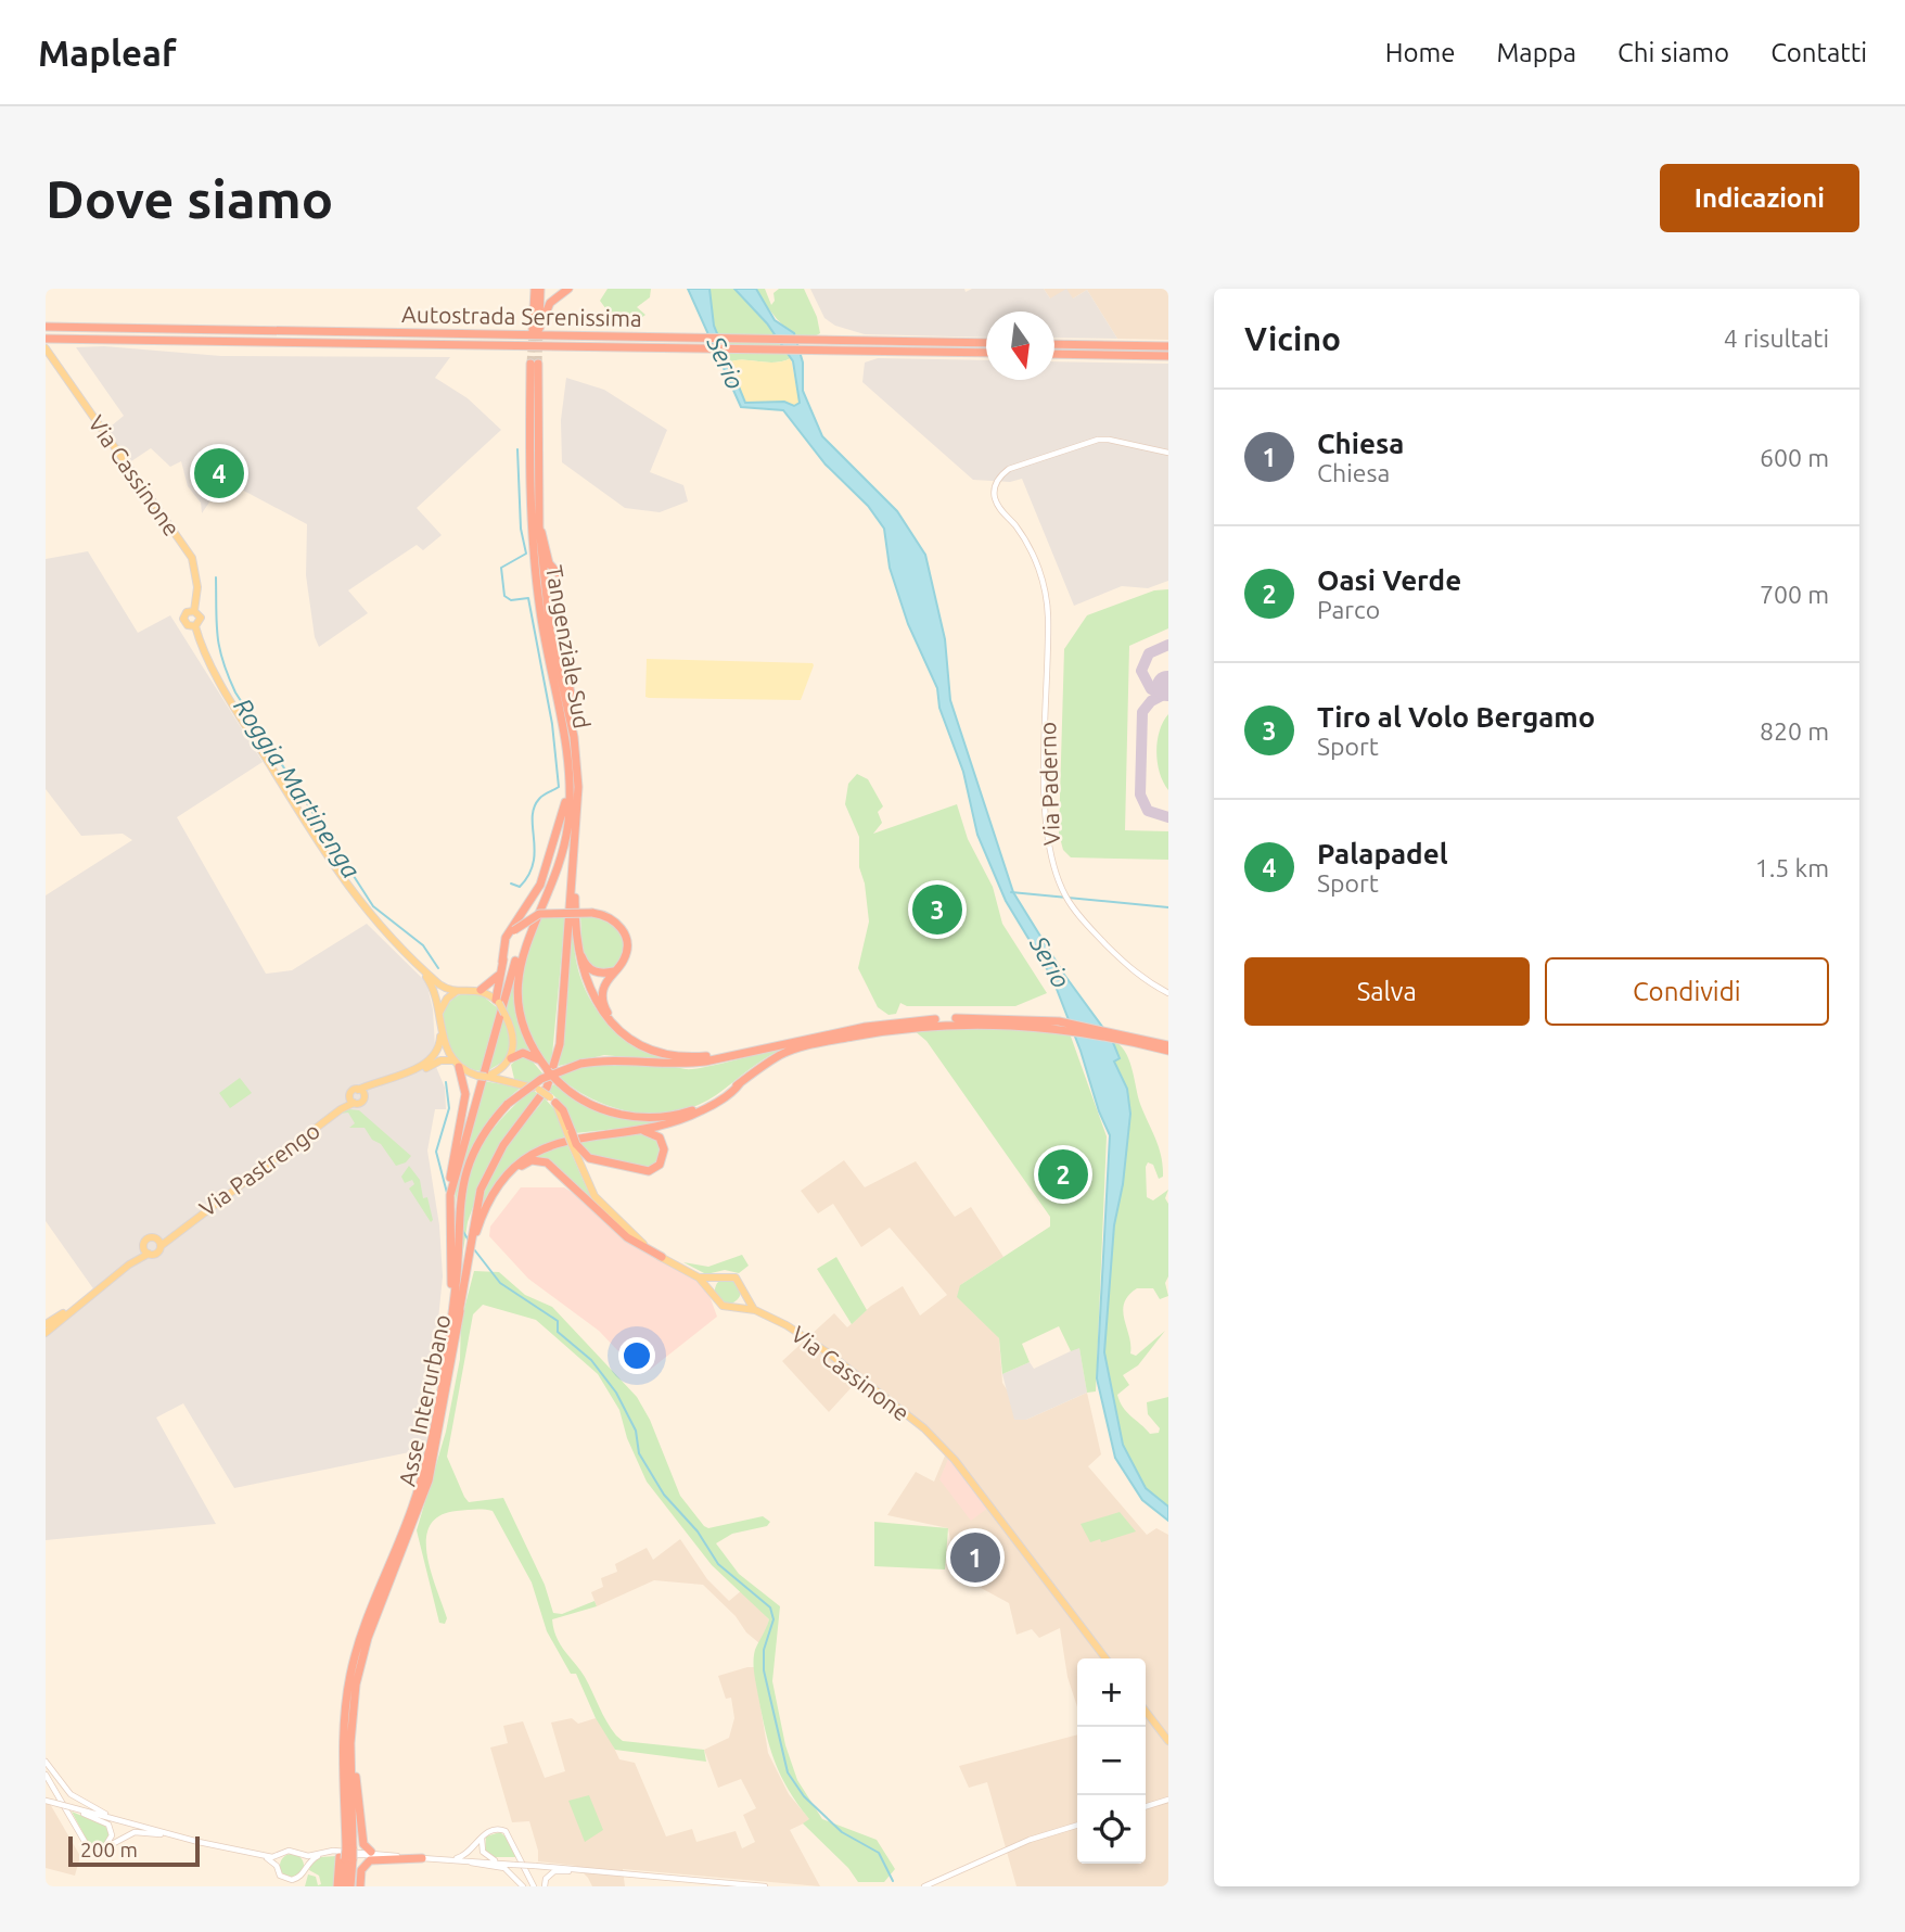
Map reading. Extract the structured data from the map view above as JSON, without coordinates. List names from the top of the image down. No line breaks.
{"streets":{"highway":["Autostrada Serenissima","Tangenziale Sud","Asse Interurbano"],"main road":["Via Cassinone","Via Pastrengo"],"street":["Via Paderno"]},"crossings":[["Tangenziale Sud","Asse Interurbano"]],"water":["Serio","Roggia Martinenga"],"scale_bar":"200 m","north":"bottom","page":{"header":"Mapleaf","nav":["Home","Mappa","Chi siamo","Contatti"],"buttons":["Indicazioni",["Salva","Condividi"]],"title":"Dove siamo","heading":["Vicino","4 risultati"],"list":[{"mark":"1","name":"Chiesa","note":"Chiesa","value":"600 m"},{"mark":"2","name":"Oasi Verde","note":"Parco","value":"700 m"},{"mark":"3","name":"Tiro al Volo Bergamo","note":"Sport","value":"820 m"},{"mark":"4","name":"Palapadel","note":"Sport","value":"1.5 km"}],"pins":["4","3","2","1"],"map_buttons":["+","−"],"scale":"200 m"}}
